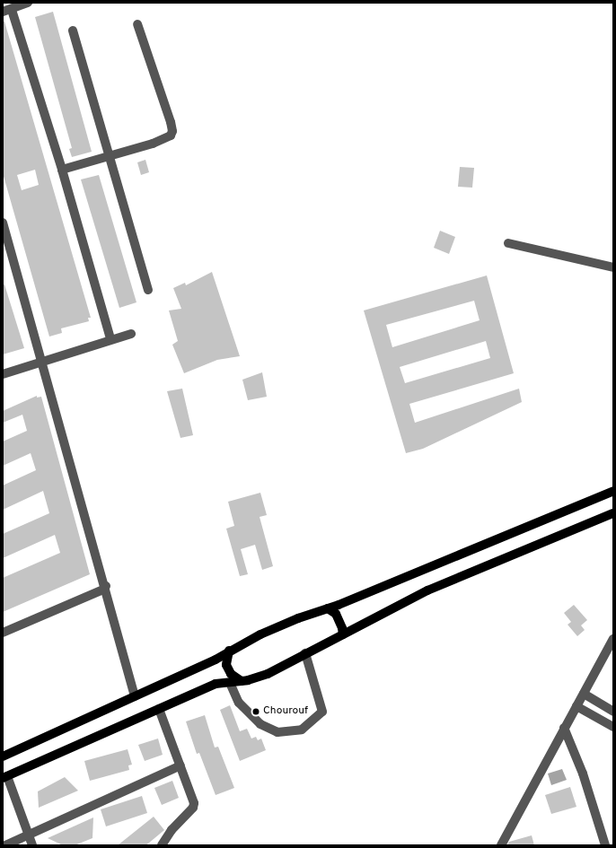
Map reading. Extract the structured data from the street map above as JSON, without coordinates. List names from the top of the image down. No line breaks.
{"places":["Chourouf"]}
